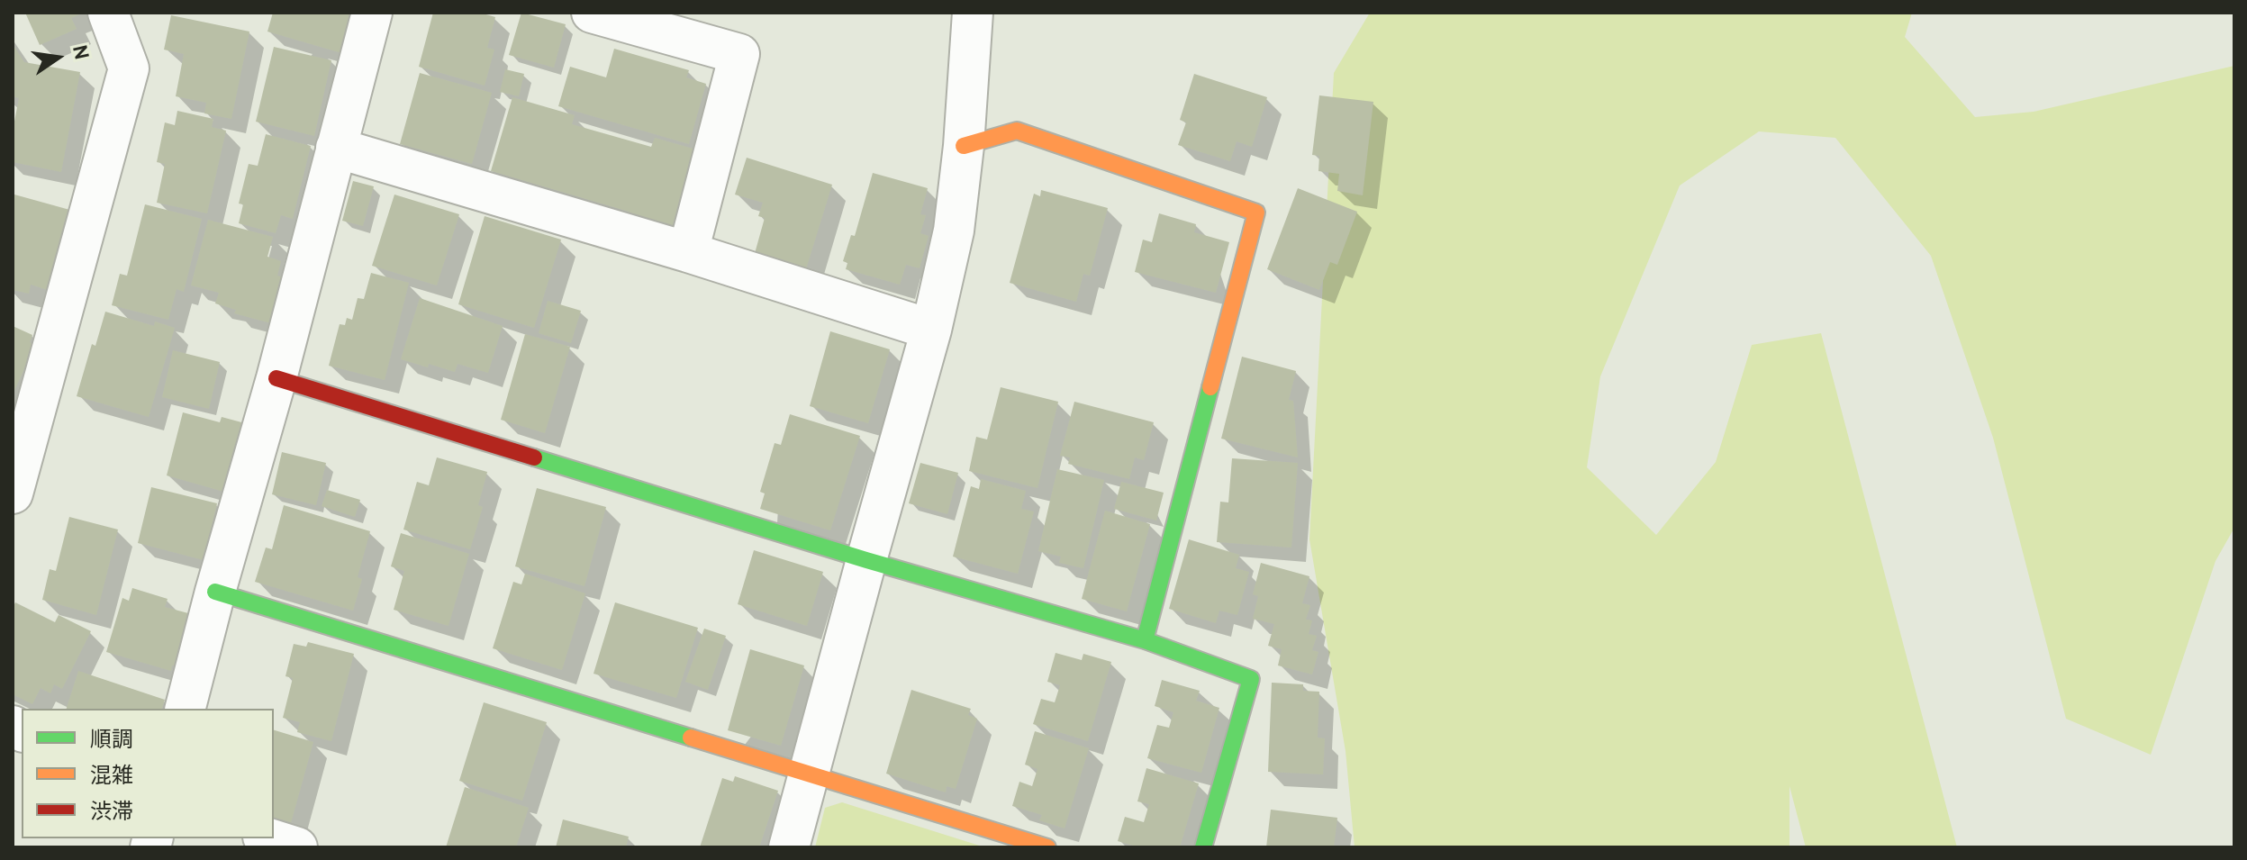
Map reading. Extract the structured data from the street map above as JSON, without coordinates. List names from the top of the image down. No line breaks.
{"legend":["順調","混雑","渋滞"],"north":"right"}
